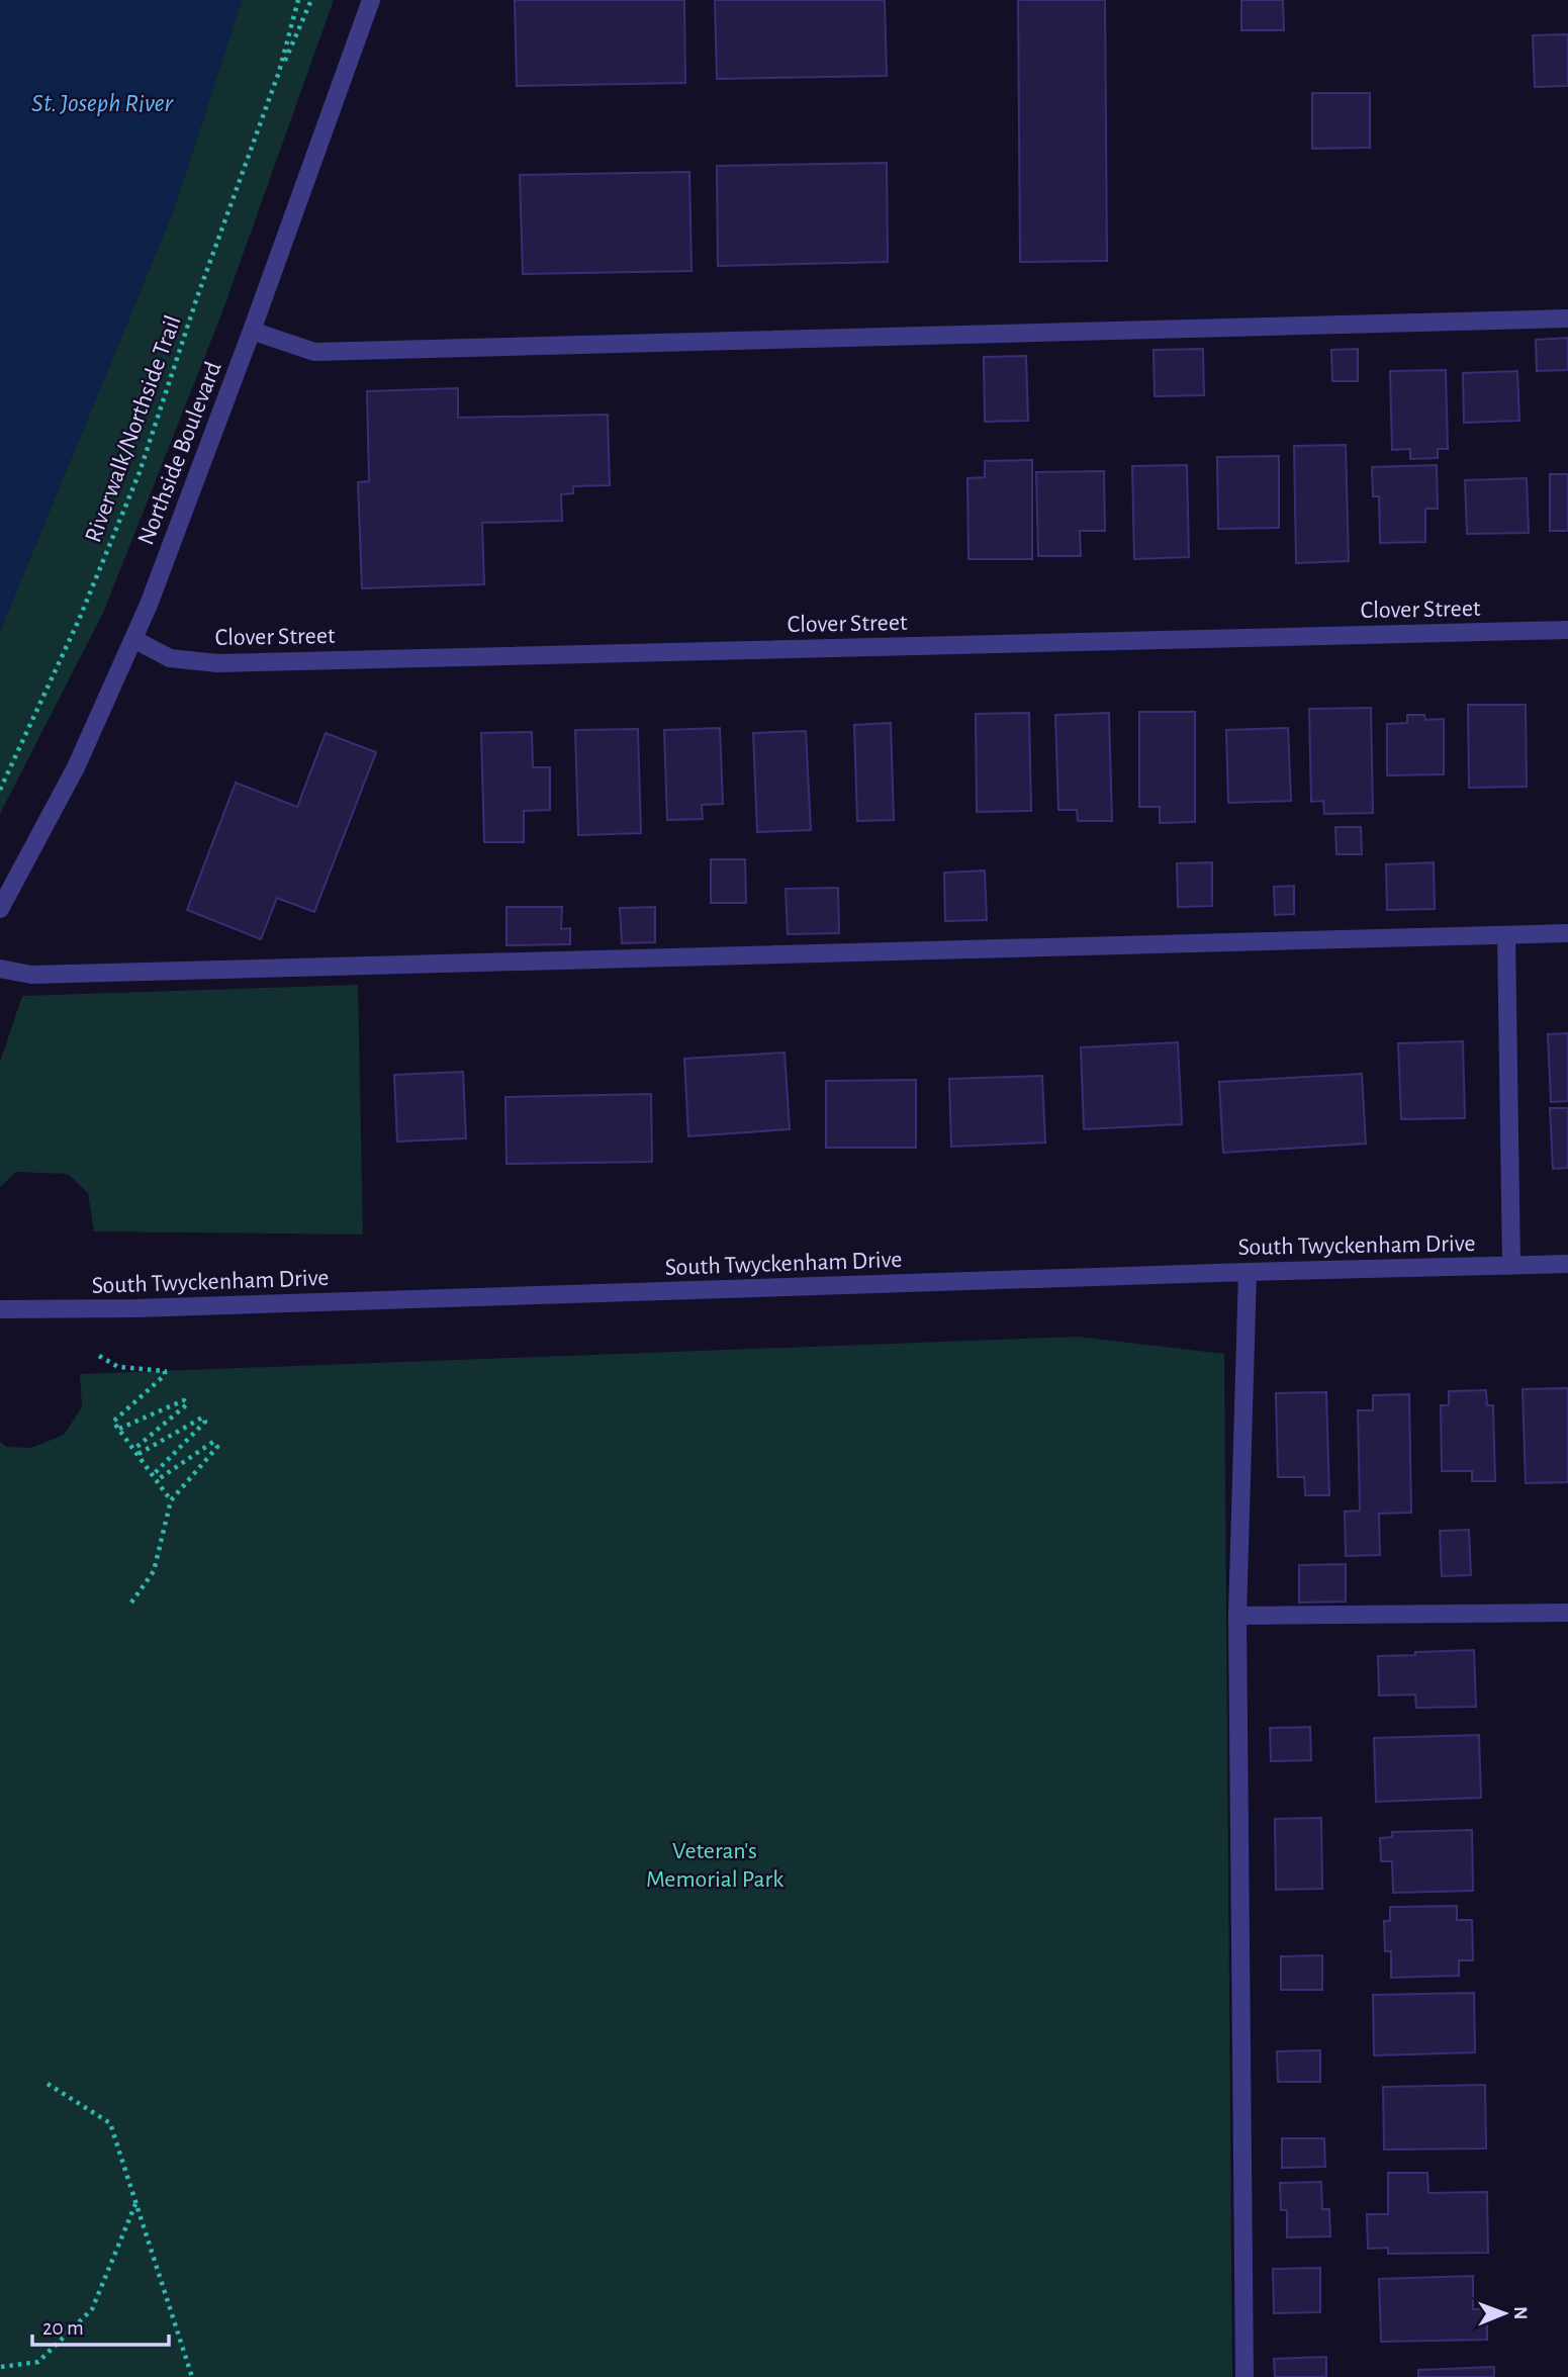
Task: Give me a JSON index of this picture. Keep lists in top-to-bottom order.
{
  "streets": {
    "street": ["Northside Boulevard", "Clover Street", "South Twyckenham Drive"],
    "path": ["Riverwalk/Northside Trail"]
  },
  "crossings": [
    ["Northside Boulevard", "Clover Street"]
  ],
  "water": ["St. Joseph River"],
  "parks": ["Veteran's Memorial Park"],
  "scale_bar": "20 m",
  "north": "right"
}
